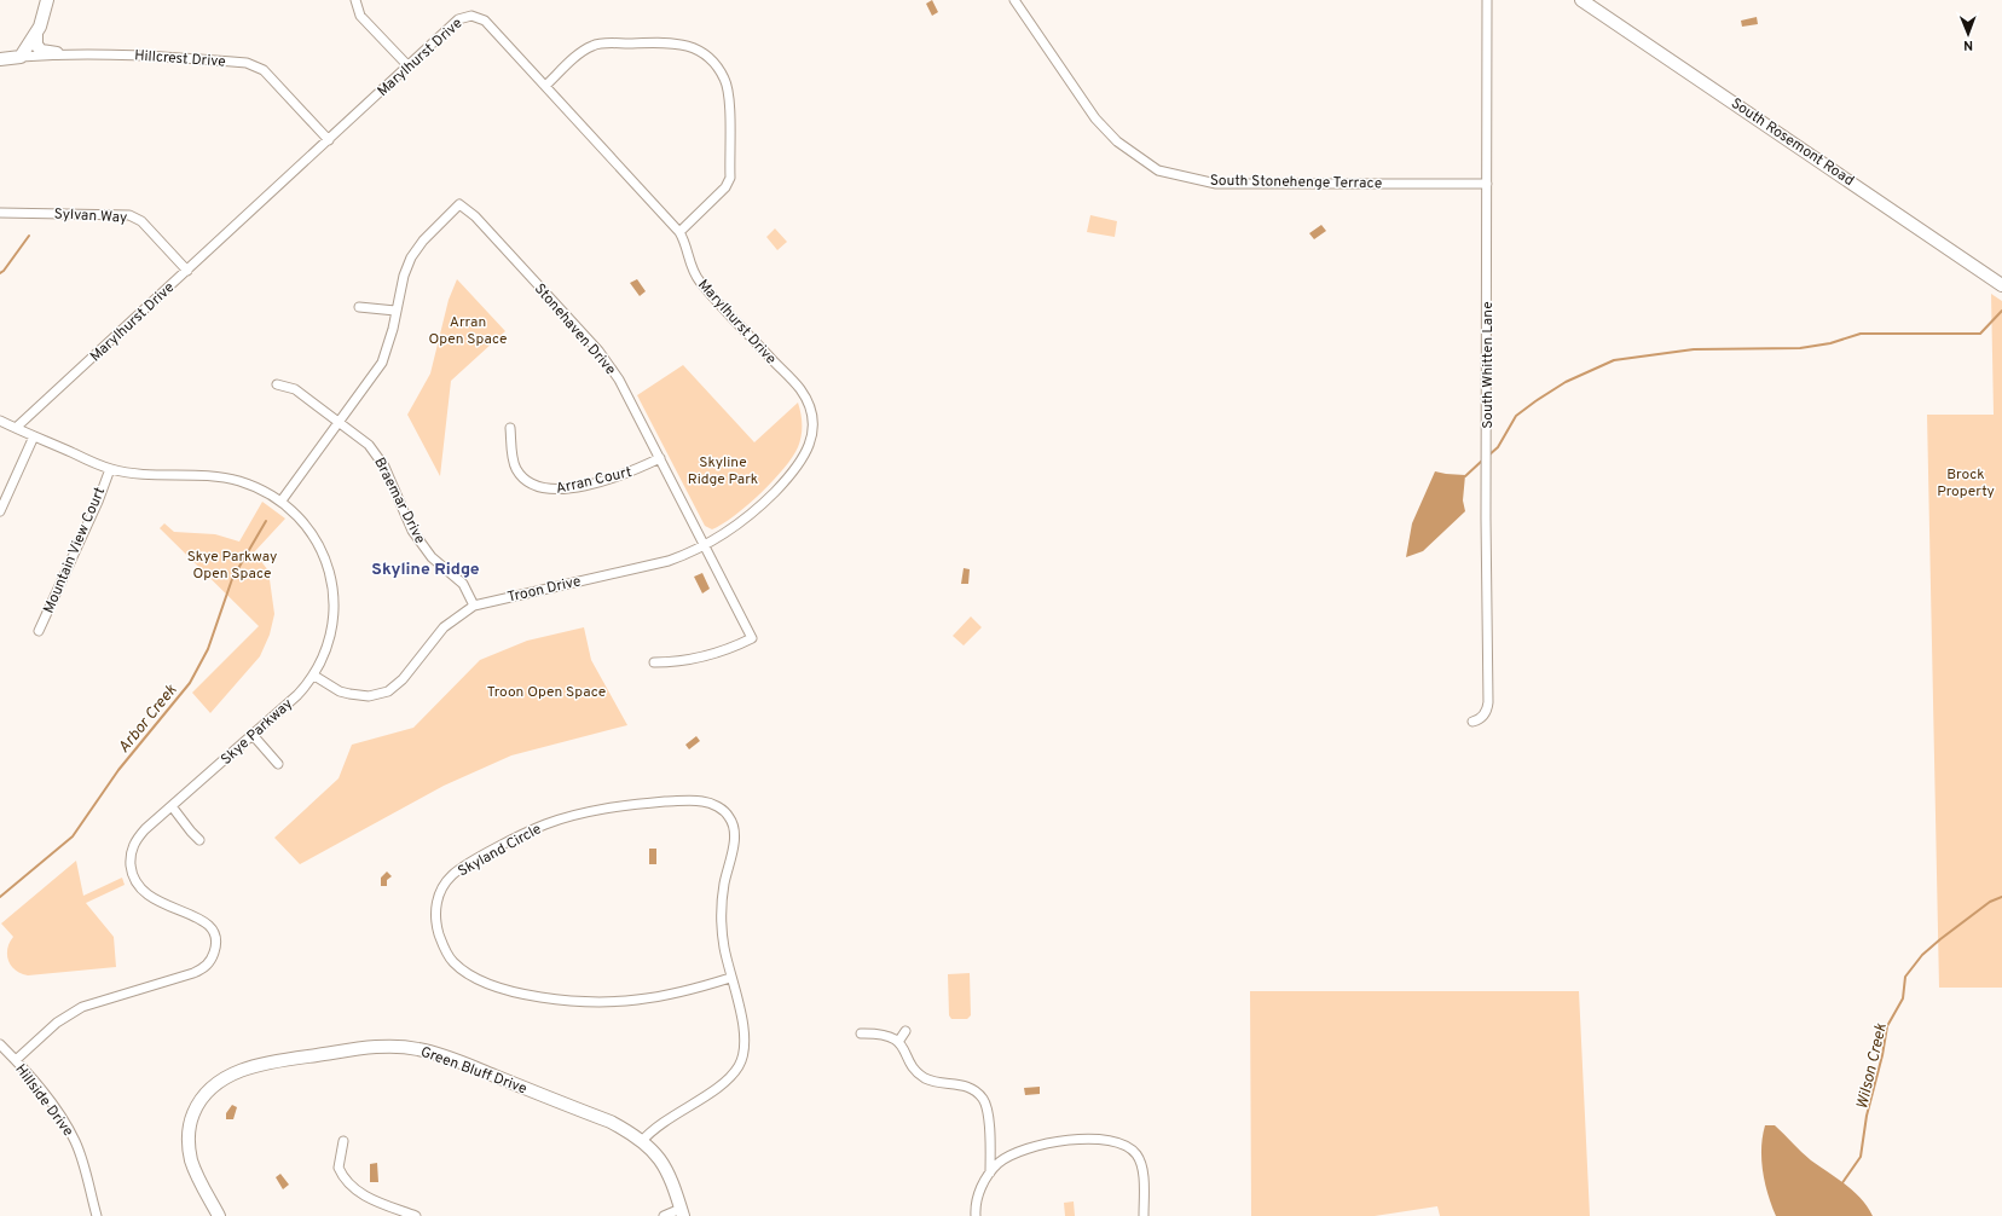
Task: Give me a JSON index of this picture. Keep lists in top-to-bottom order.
{
  "streets": {
    "street": [
      "Marylhurst Drive",
      "Hillcrest Drive",
      "South Rosemont Road",
      "South Stonehenge Terrace",
      "Sylvan Way",
      "Stonehaven Drive",
      "South Whitten Lane",
      "Arran Court",
      "Braemar Drive",
      "Mountain View Court",
      "Troon Drive",
      "Skye Parkway",
      "Skyland Circle",
      "Green Bluff Drive",
      "Hillside Drive"
    ]
  },
  "crossings": [
    ["Marylhurst Drive", "Hillcrest Drive"],
    ["Marylhurst Drive", "Sylvan Way"],
    ["Marylhurst Drive", "Troon Drive"],
    ["Marylhurst Drive", "Skye Parkway"],
    ["South Stonehenge Terrace", "South Whitten Lane"],
    ["Stonehaven Drive", "Arran Court"],
    ["Stonehaven Drive", "Braemar Drive"],
    ["Stonehaven Drive", "Troon Drive"],
    ["Stonehaven Drive", "Skye Parkway"],
    ["Braemar Drive", "Troon Drive"],
    ["Mountain View Court", "Skye Parkway"],
    ["Troon Drive", "Skye Parkway"],
    ["Skye Parkway", "Hillside Drive"],
    ["Skyland Circle", "Green Bluff Drive"]
  ],
  "districts": ["Skyline Ridge"],
  "water": ["Arbor Creek", "Wilson Creek"],
  "parks": [
    "Arran Open Space",
    "Skyline Ridge Park",
    "Brock Property",
    "Skye Parkway Open Space",
    "Troon Open Space"
  ],
  "north": "bottom"
}
